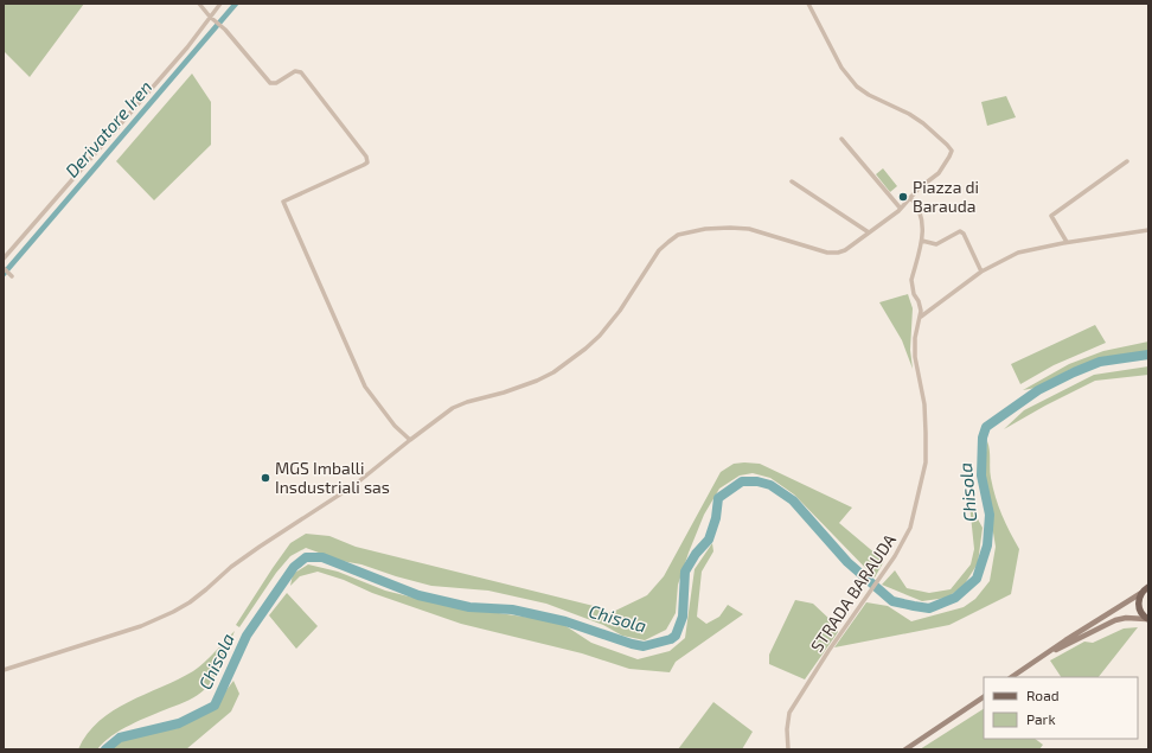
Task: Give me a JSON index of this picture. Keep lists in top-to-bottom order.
{
  "streets": {
    "street": ["STRADA BARAUDA"]
  },
  "water": ["Derivatore Iren", "Chisola"],
  "places": ["Piazza di Barauda", "MGS Imballi Insdustriali sas"],
  "legend": ["Road", "Park"]
}
